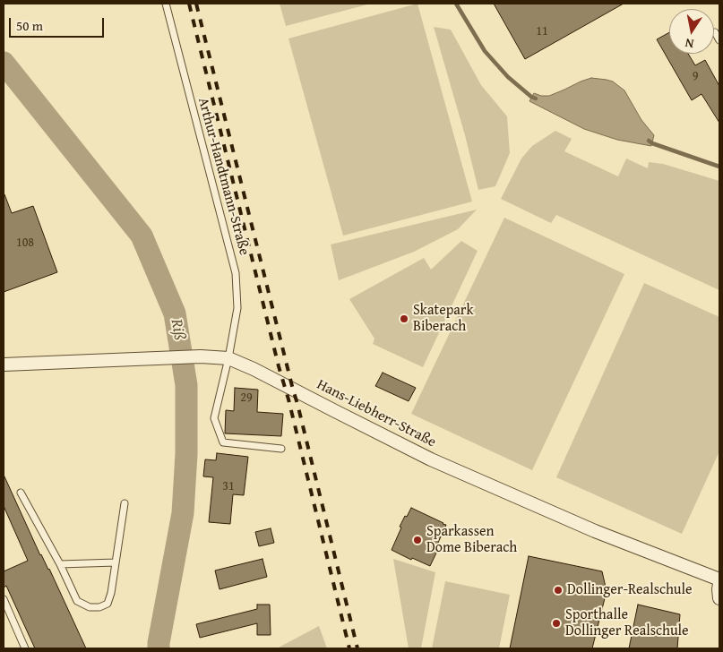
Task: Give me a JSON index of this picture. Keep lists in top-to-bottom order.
{
  "streets": {
    "street": ["Hans-Liebherr-Straße"],
    "lane": ["Arthur-Handtmann-Straße"]
  },
  "crossings": [
    ["Arthur-Handtmann-Straße", "Hans-Liebherr-Straße"]
  ],
  "water": ["Riß"],
  "places": [
    "Skatepark Biberach",
    "Sparkassen Dome Biberach",
    "Dollinger-Realschule",
    "Sporthalle Dollinger Realschule"
  ],
  "house_numbers": [
    "11",
    "9",
    "108",
    "29",
    "31"
  ],
  "scale_bar": "50 m",
  "north": "bottom"
}
